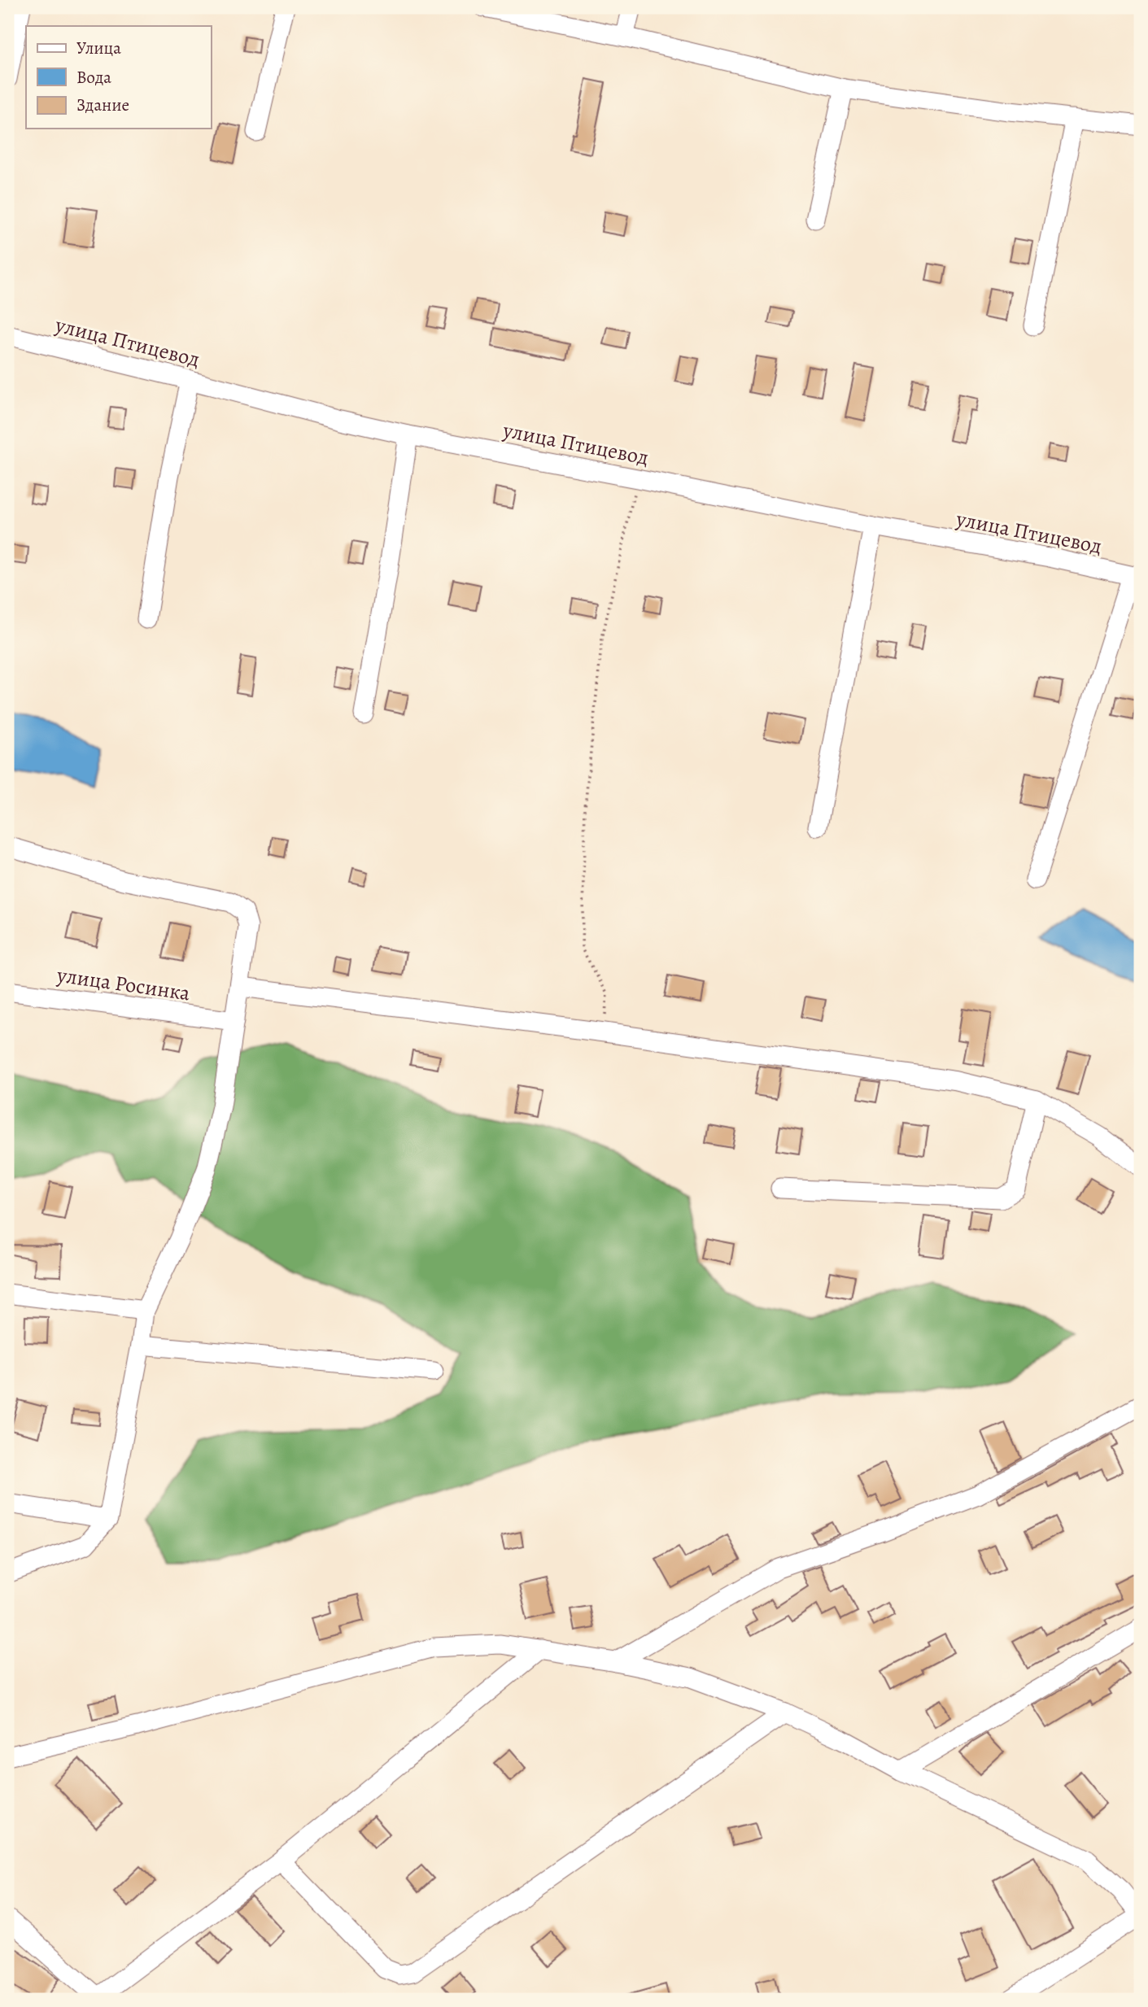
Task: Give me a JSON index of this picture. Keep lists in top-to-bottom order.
{
  "streets": {
    "street": ["улица Птицевод", "улица Росинка"]
  },
  "legend": ["Улица", "Вода", "Здание"]
}
